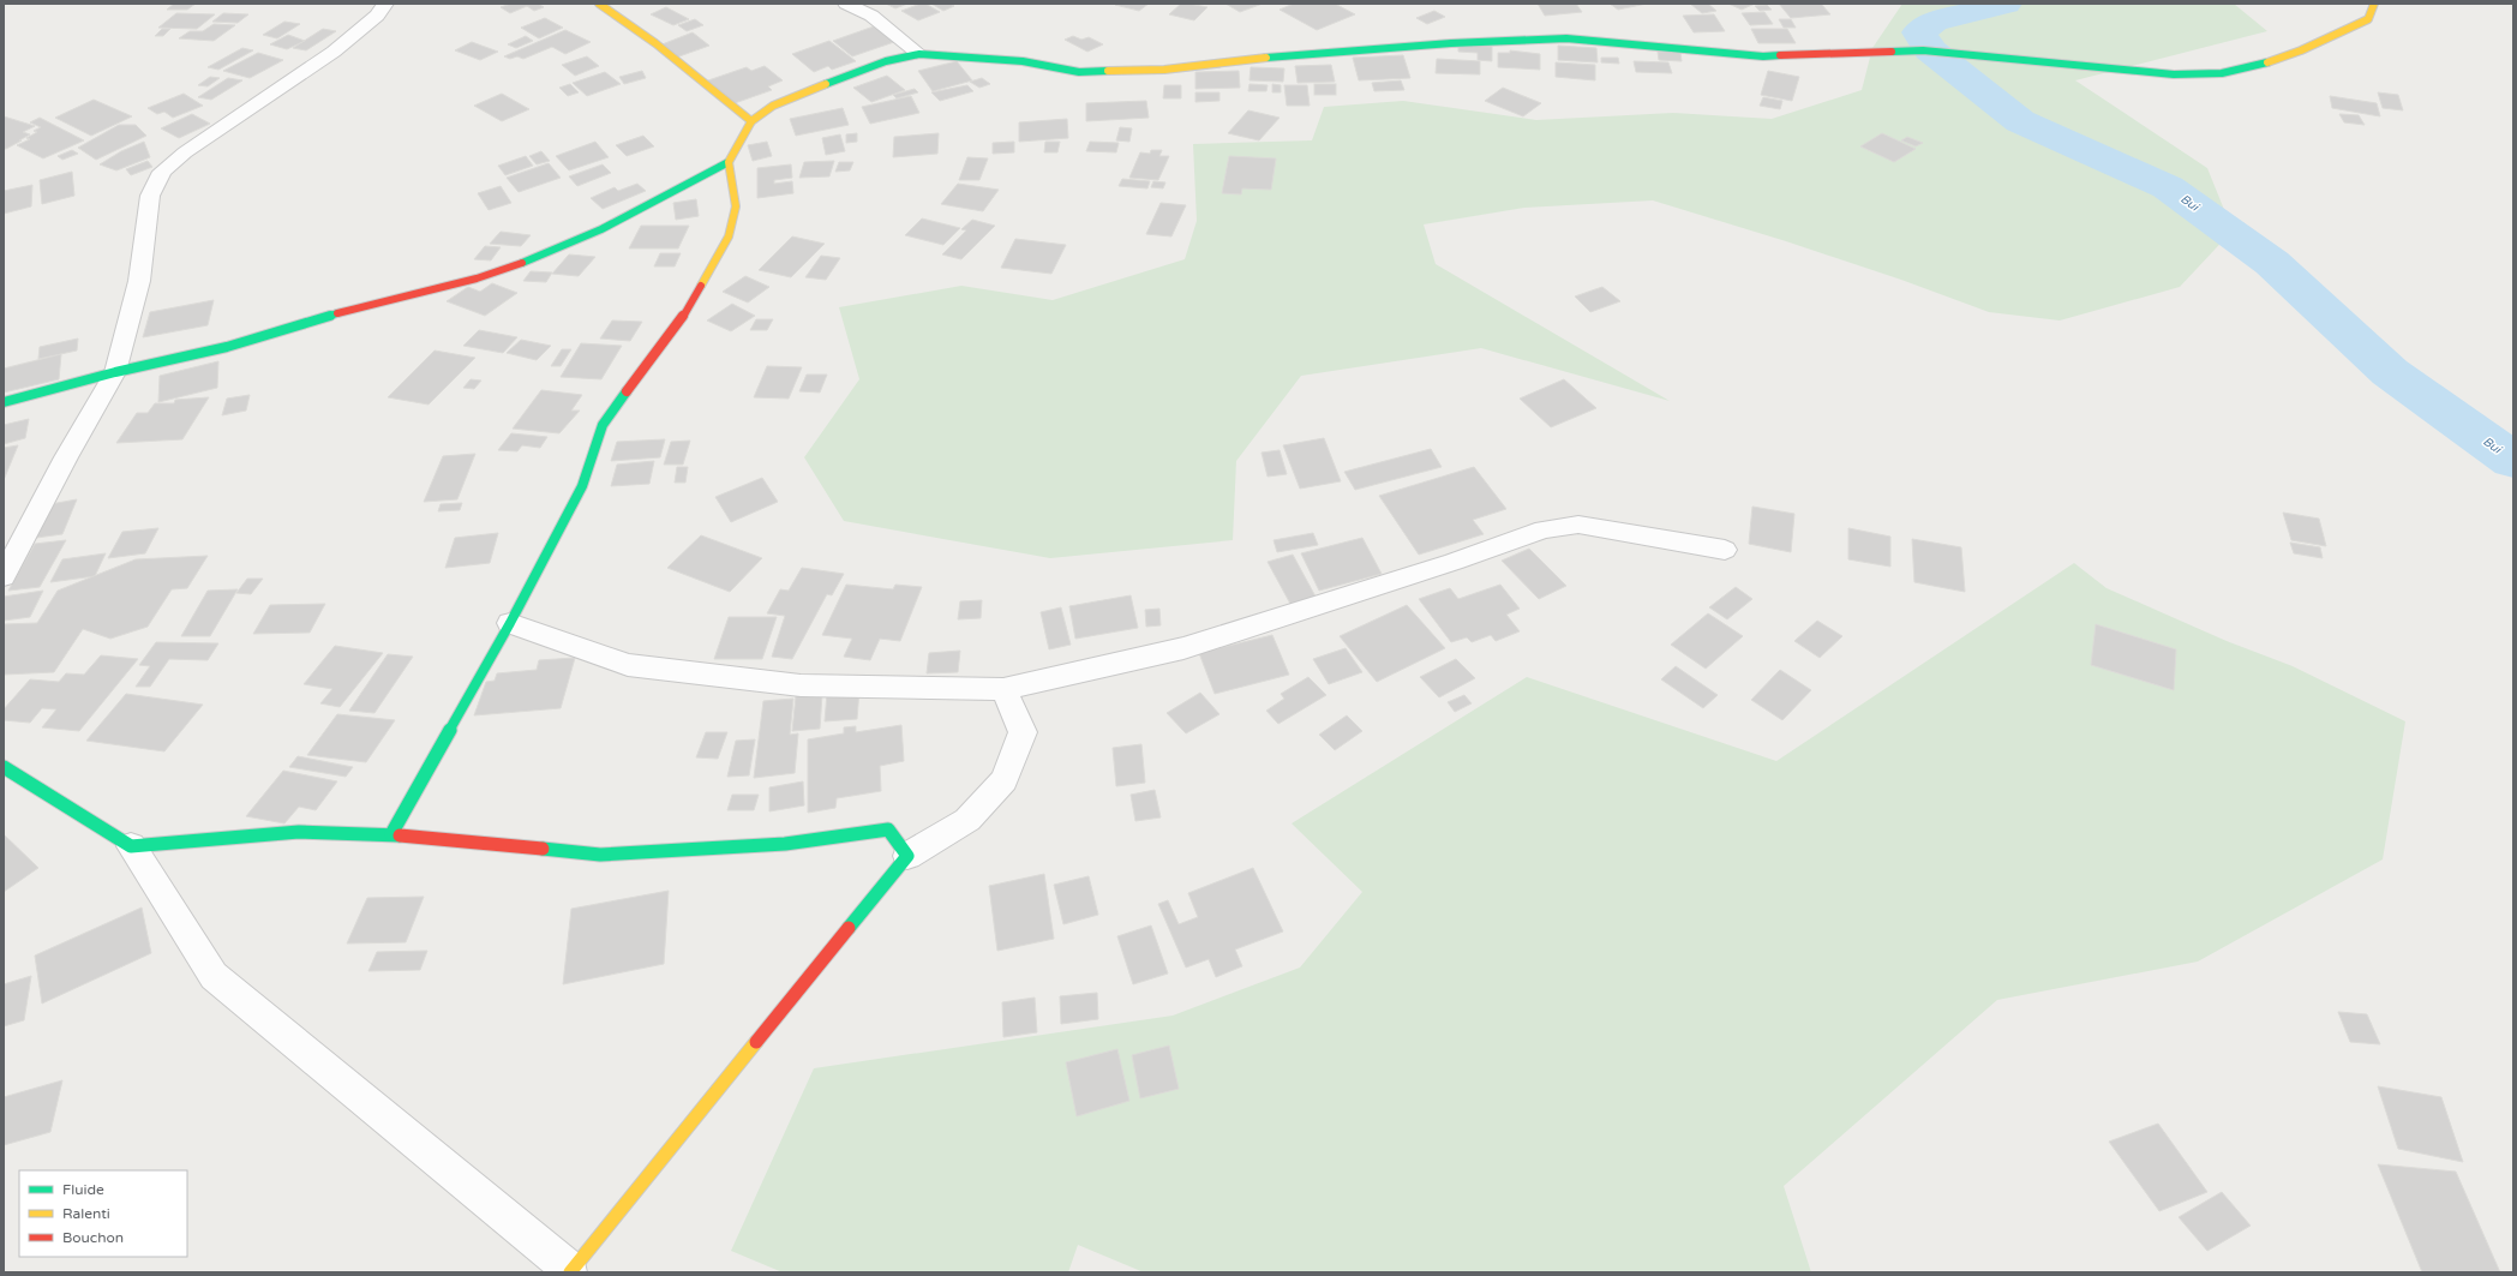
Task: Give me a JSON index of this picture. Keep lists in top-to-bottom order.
{
  "water": ["Bui"],
  "legend": ["Fluide", "Ralenti", "Bouchon"]
}
